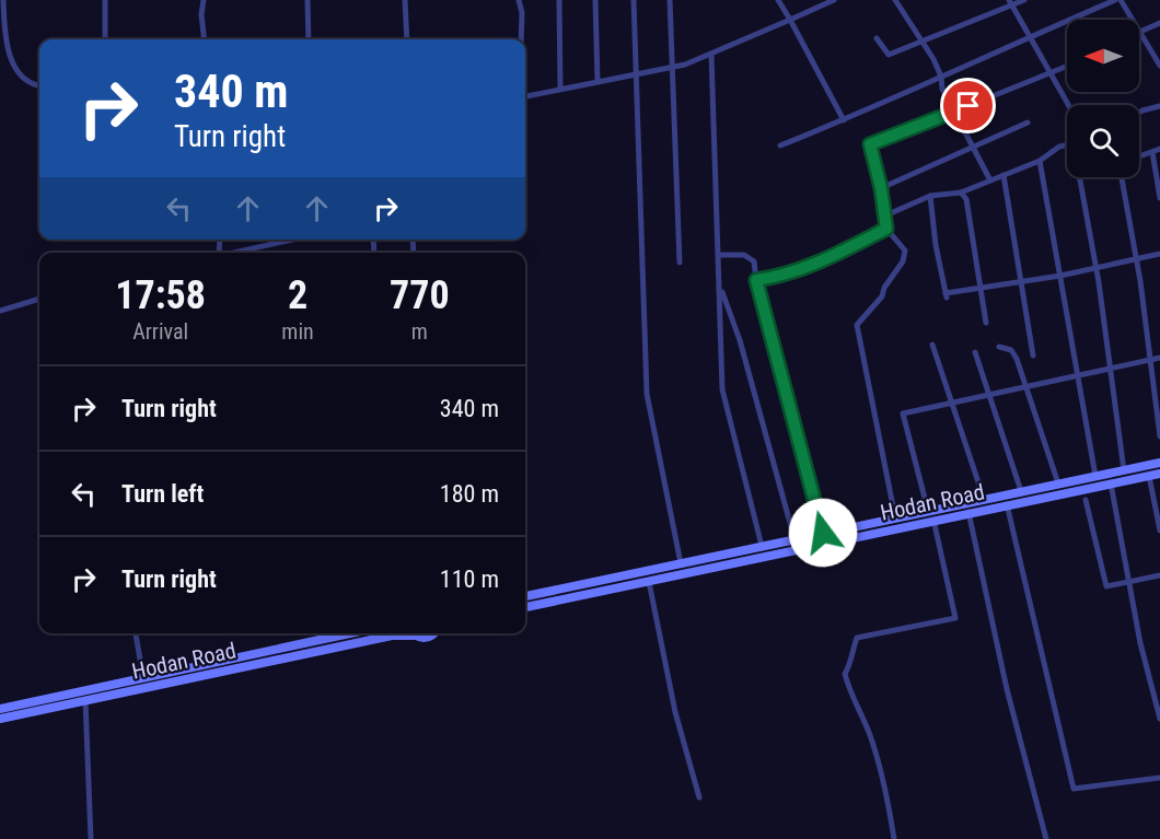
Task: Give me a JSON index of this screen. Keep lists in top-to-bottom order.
{
  "streets": {
    "main road": ["Hodan Road"]
  },
  "north": "left",
  "page": {
    "turn": ["340 m", "Turn right"],
    "eta": [
      "17:58",
      "Arrival",
      "2",
      "min",
      "770",
      "m"
    ],
    "list": [
      {
        "name": "Turn right",
        "value": "340 m"
      },
      {
        "name": "Turn left",
        "value": "180 m"
      },
      {
        "name": "Turn right",
        "value": "110 m"
      }
    ]
  }
}
